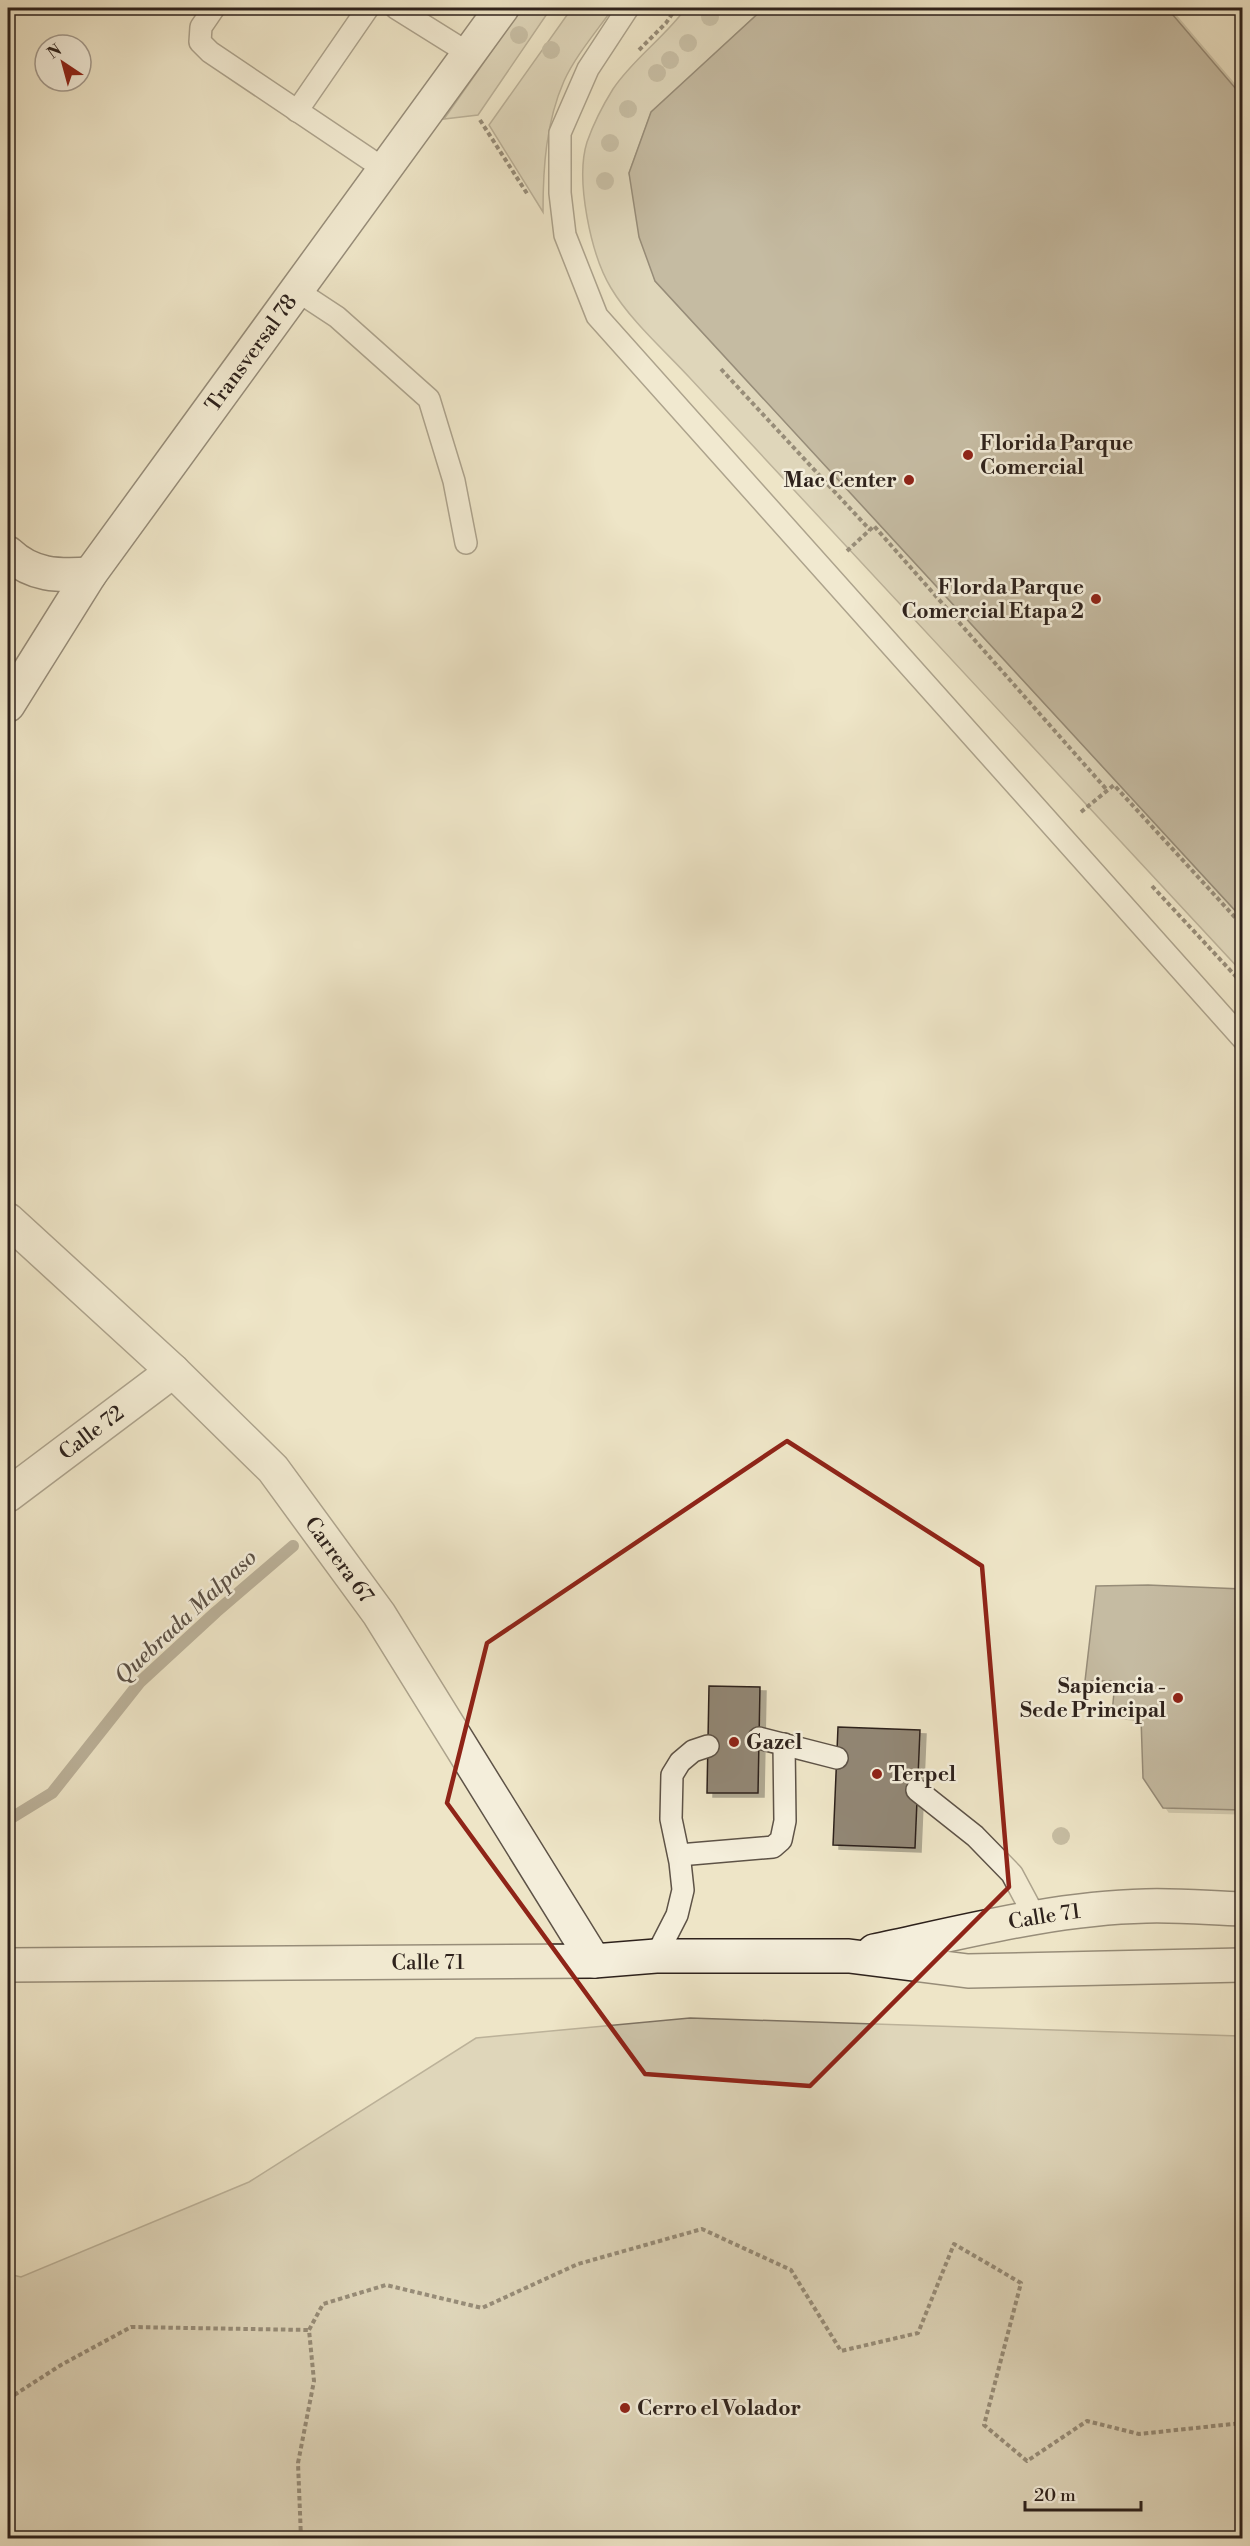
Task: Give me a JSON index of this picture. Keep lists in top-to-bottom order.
{
  "streets": {
    "main road": [
      "Transversal 78",
      "Calle 72",
      "Carrera 67",
      "Calle 71"
    ]
  },
  "crossings": [
    ["Calle 72", "Carrera 67"],
    ["Carrera 67", "Calle 71"]
  ],
  "water": ["Quebrada Malpaso"],
  "places": [
    "Florida Parque Comercial",
    "Mac Center",
    "Florda Parque Comercial Etapa 2",
    "Sapiencia - Sede Principal",
    "Gazel",
    "Terpel",
    "Cerro el Volador"
  ],
  "scale_bar": "20 m",
  "north": "top left"
}
